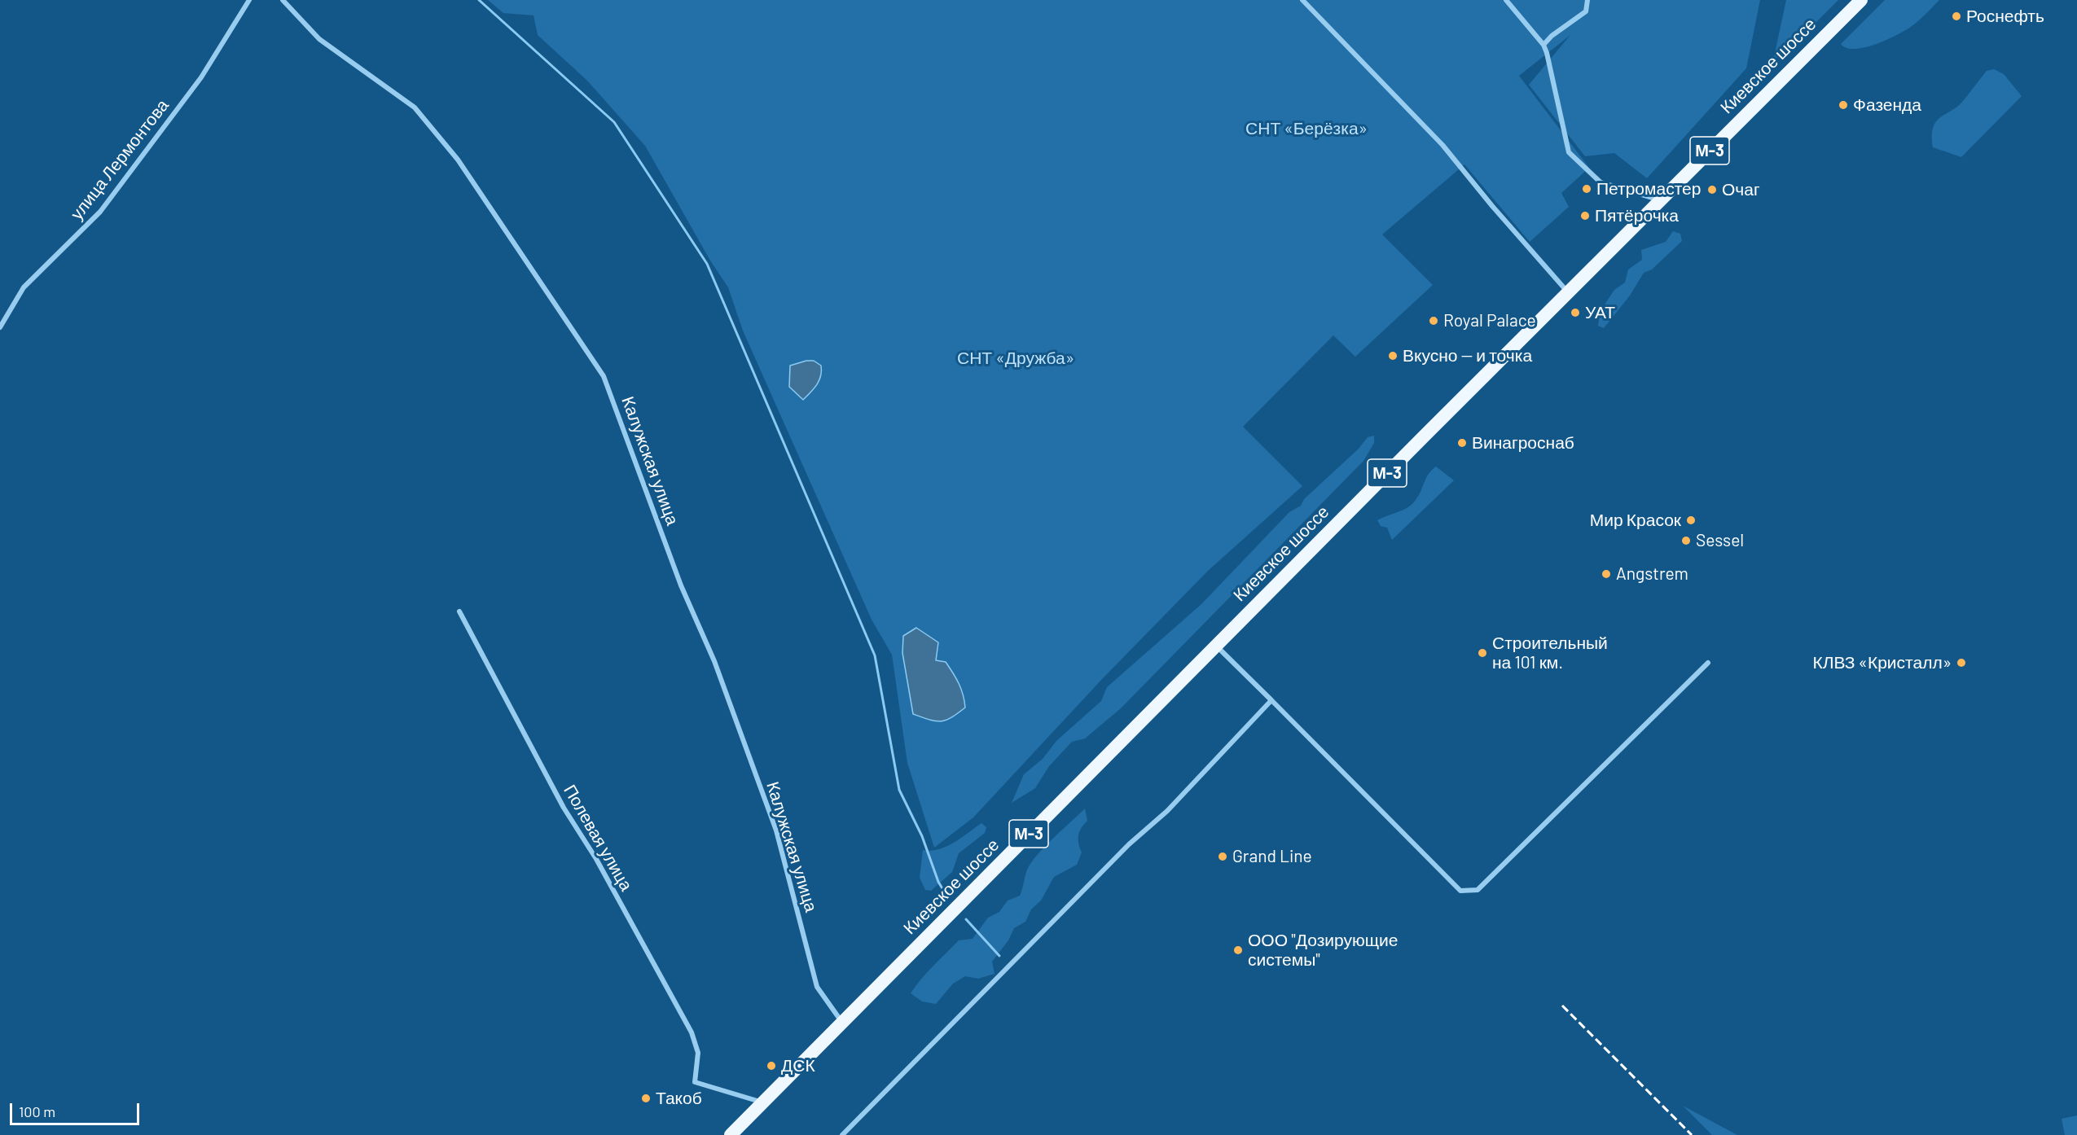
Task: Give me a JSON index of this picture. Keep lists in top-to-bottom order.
{
  "streets": {
    "highway": ["Киевское шоссе", "М-3"],
    "street": ["улица Лермонтова", "Калужская улица", "Полевая улица"]
  },
  "crossings": [
    ["Киевское шоссе", "Калужская улица"],
    ["Киевское шоссе", "Полевая улица"]
  ],
  "parks": ["СНТ «Берёзка»", "СНТ «Дружба»"],
  "places": [
    "Роснефть",
    "Фазенда",
    "Петромастер",
    "Очаг",
    "Пятёрочка",
    "УАТ",
    "Royal Palace",
    "Вкусно — и точка",
    "Винагроснаб",
    "Мир Красок",
    "Sessel",
    "Angstrem",
    "Строительный на 101 км.",
    "КЛВЗ «Кристалл»",
    "Grand Line",
    "ООО \"Дозирующие системы\"",
    "ДСК",
    "Такоб"
  ],
  "scale_bar": "100 m"
}
